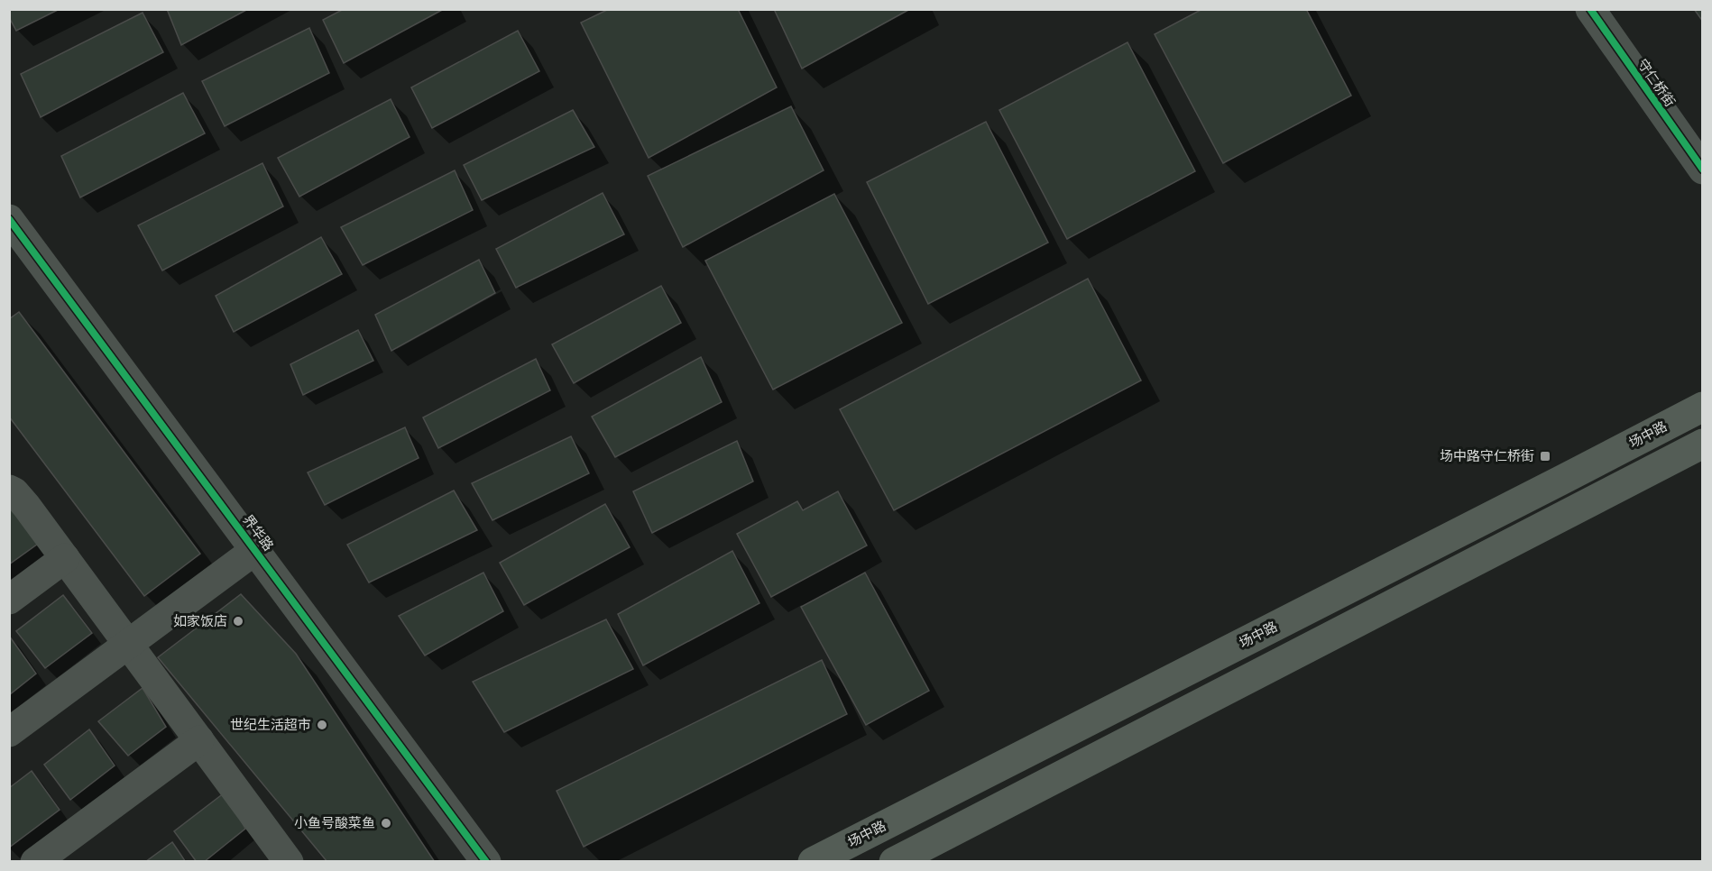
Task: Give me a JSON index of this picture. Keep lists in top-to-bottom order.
{
  "streets": {
    "main road": ["场中路"],
    "street": ["守仁桥街", "界华路"]
  },
  "places": {
    "transit": ["场中路守仁桥街"],
    "other": ["如家饭店", "世纪生活超市", "小鱼号酸菜鱼"]
  }
}
